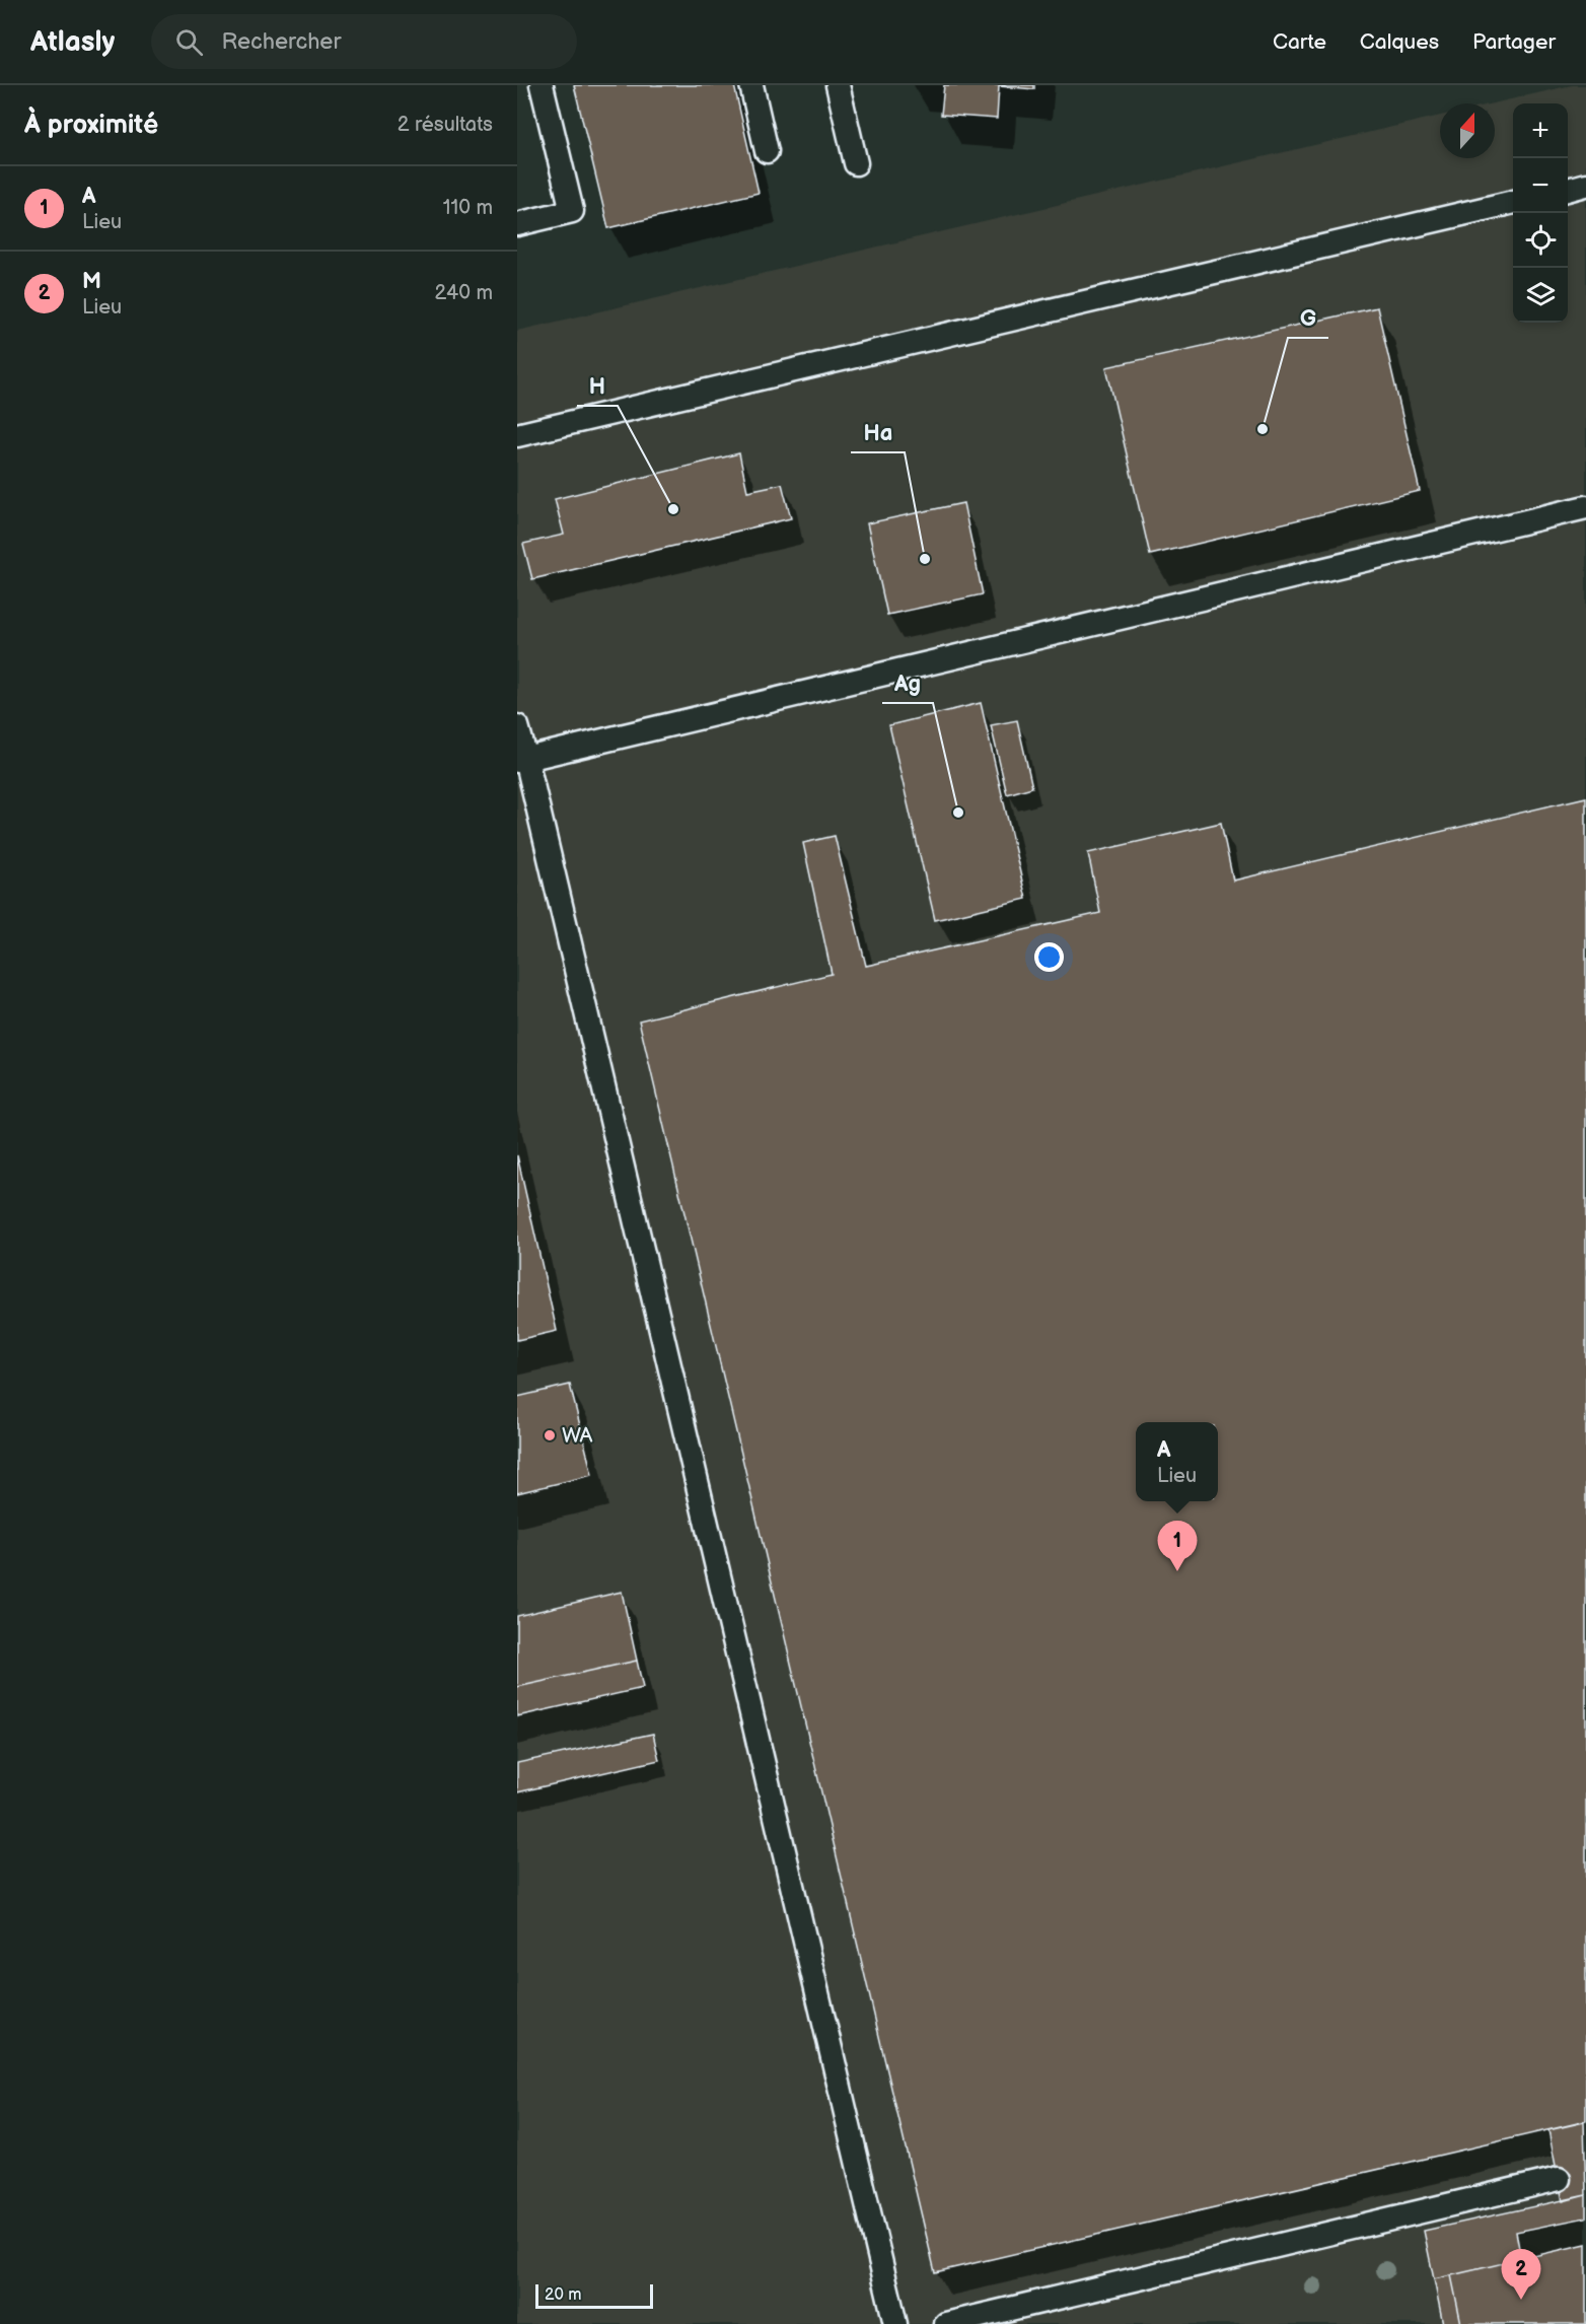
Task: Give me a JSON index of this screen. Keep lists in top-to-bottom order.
{
  "places": [
    "G",
    "H",
    "Ha",
    "Ag",
    "WA"
  ],
  "scale_bar": "20 m",
  "north": "top",
  "page": {
    "header": "Atlasly",
    "search": "Rechercher",
    "nav": ["Carte", "Calques", "Partager"],
    "heading": ["À proximité", "2 résultats"],
    "map_buttons": ["+", "−"],
    "list": [
      {
        "mark": "1",
        "name": "A",
        "note": "Lieu",
        "value": "110 m"
      },
      {
        "mark": "2",
        "name": "M",
        "note": "Lieu",
        "value": "240 m"
      }
    ],
    "popup": ["A", "Lieu"],
    "pins": ["1", "2"],
    "scale": "20 m"
  }
}
